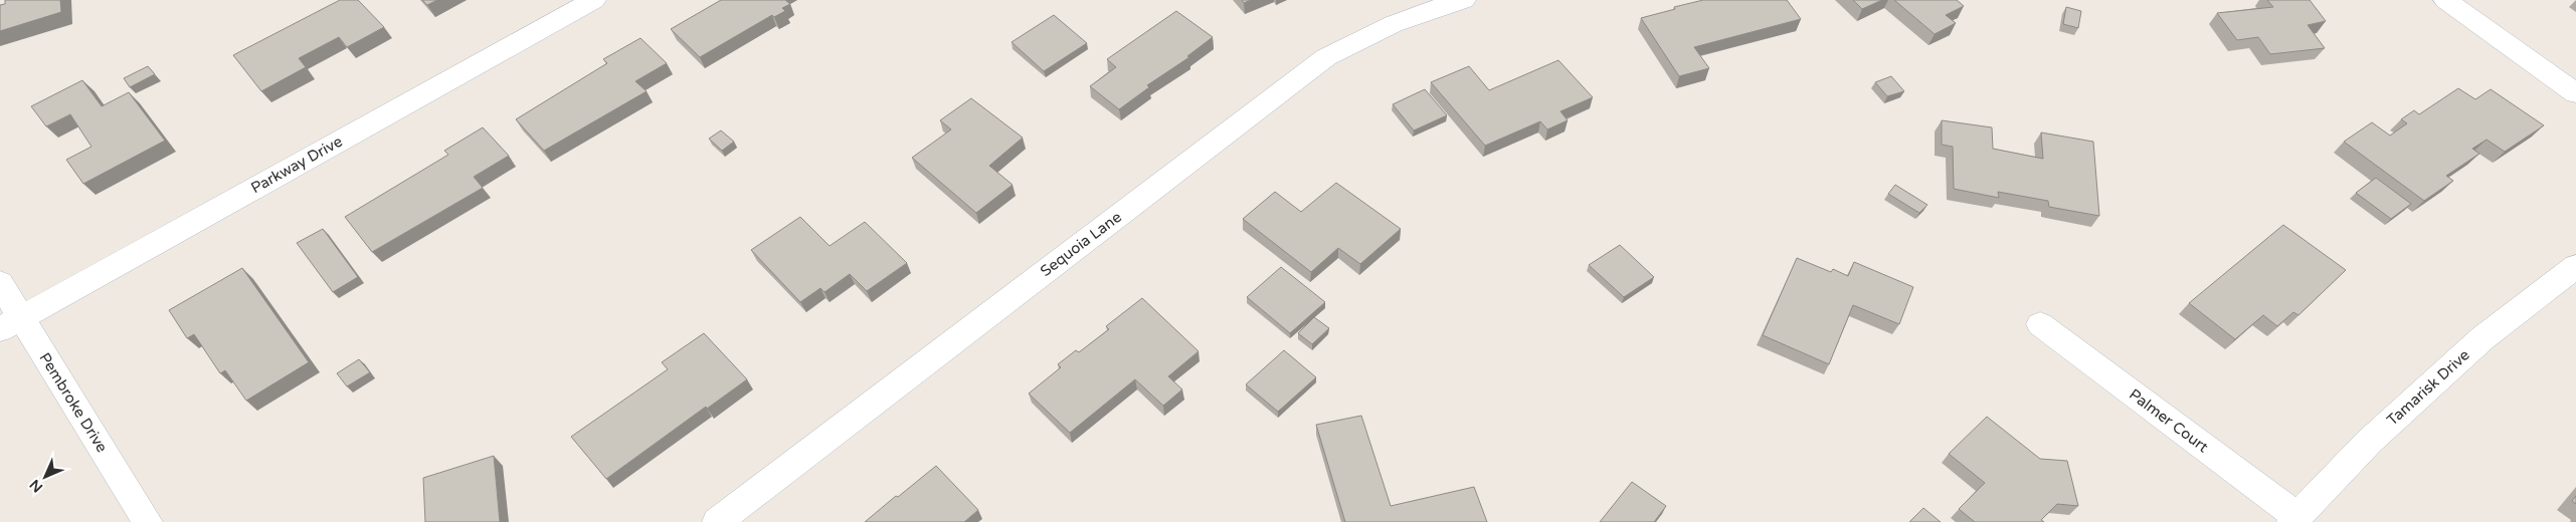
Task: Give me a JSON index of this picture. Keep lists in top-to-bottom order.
{
  "streets": {
    "street": [
      "Parkway Drive",
      "Sequoia Lane",
      "Tamarisk Drive",
      "Pembroke Drive",
      "Palmer Court"
    ]
  },
  "crossings": [
    ["Parkway Drive", "Pembroke Drive"],
    ["Tamarisk Drive", "Palmer Court"]
  ],
  "north": "bottom left"
}
